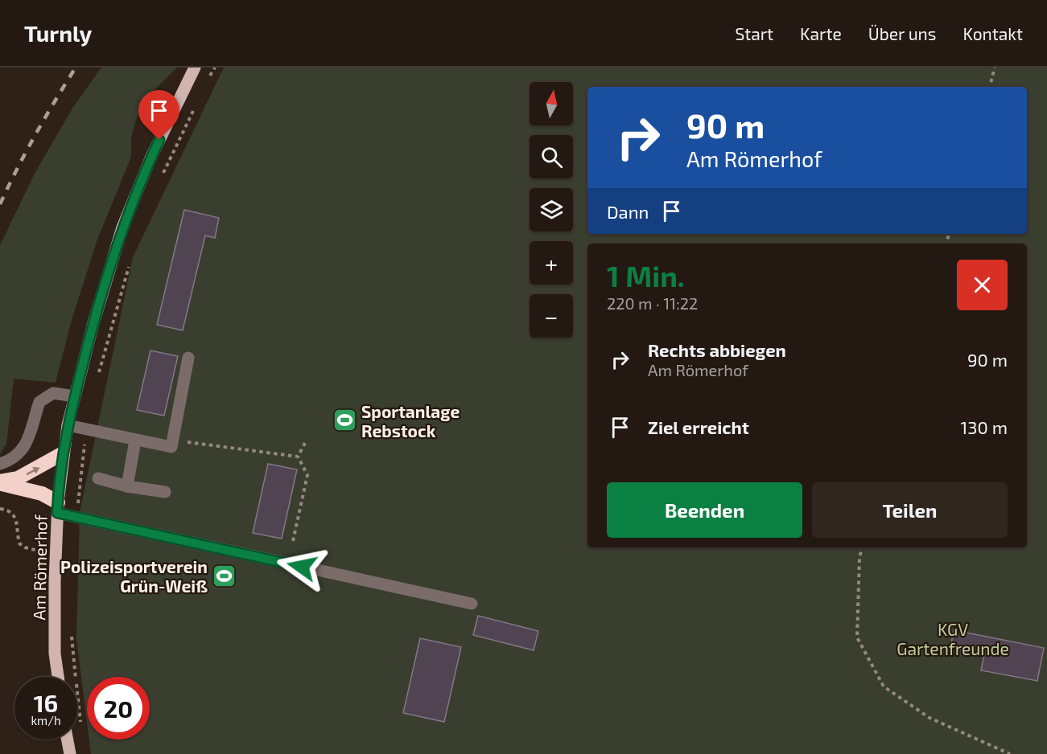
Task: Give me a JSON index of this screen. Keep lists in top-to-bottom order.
{
  "streets": {
    "main road": ["Am Römerhof"]
  },
  "parks": ["KGV Gartenfreunde"],
  "places": {
    "sports": ["Sportanlage Rebstock", "Polizeisportverein Grün-Weiß"]
  },
  "north": "top",
  "page": {
    "header": "Turnly",
    "nav": [
      "Start",
      "Karte",
      "Über uns",
      "Kontakt"
    ],
    "map_buttons": ["+", "−"],
    "turn": ["90 m", "Am Römerhof"],
    "then": "Dann",
    "heading": ["1 Min.", "220 m · 11:22"],
    "list": [
      {
        "name": "Rechts abbiegen",
        "note": "Am Römerhof",
        "value": "90 m"
      },
      {
        "name": "Ziel erreicht",
        "value": "130 m"
      }
    ],
    "buttons": ["Beenden", "Teilen"],
    "speed": "16 km/h",
    "limit": "20"
  }
}
